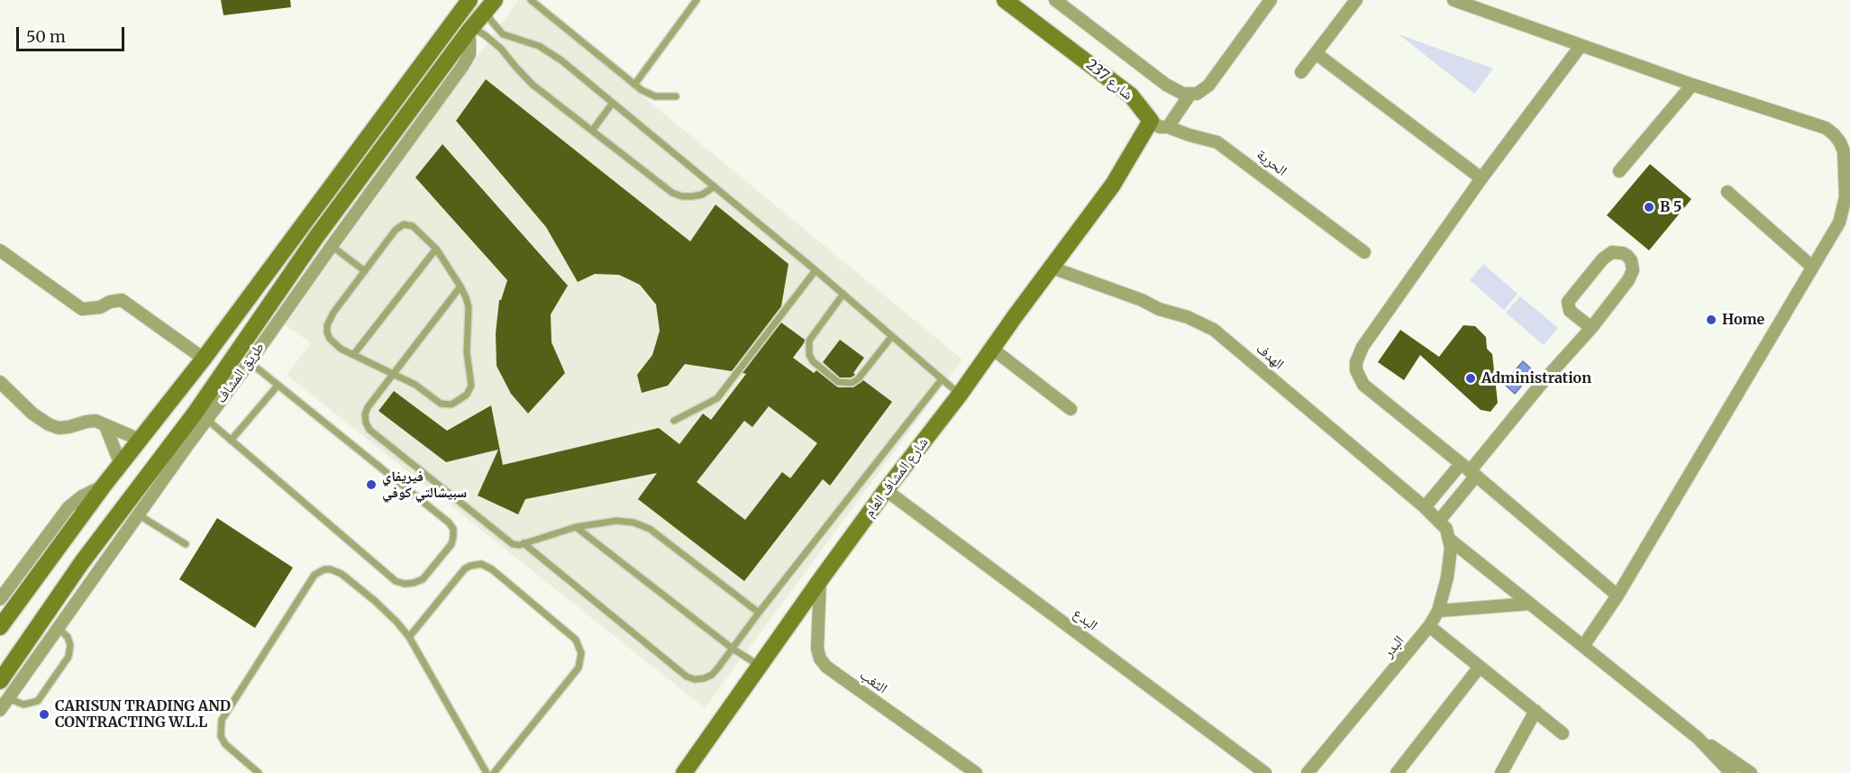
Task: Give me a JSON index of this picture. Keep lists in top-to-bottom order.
{
  "streets": {
    "street": [
      "شارع 237",
      "الحرية",
      "الهدف",
      "طريق المشاف",
      "شارع المشاف العام",
      "البدع",
      "البدر",
      "الثغب"
    ]
  },
  "crossings": [
    ["شارع 237", "الحرية"],
    ["شارع 237", "شارع المشاف العام"],
    ["الحرية", "شارع المشاف العام"],
    ["الهدف", "شارع المشاف العام"],
    ["شارع المشاف العام", "البدع"],
    ["شارع المشاف العام", "الثغب"]
  ],
  "places": [
    "B 5",
    "Home",
    "Administration",
    "فيريفاي سبيشالتي كوفي",
    "CARISUN TRADING AND CONTRACTING W.L.L"
  ],
  "scale_bar": "50 m"
}
